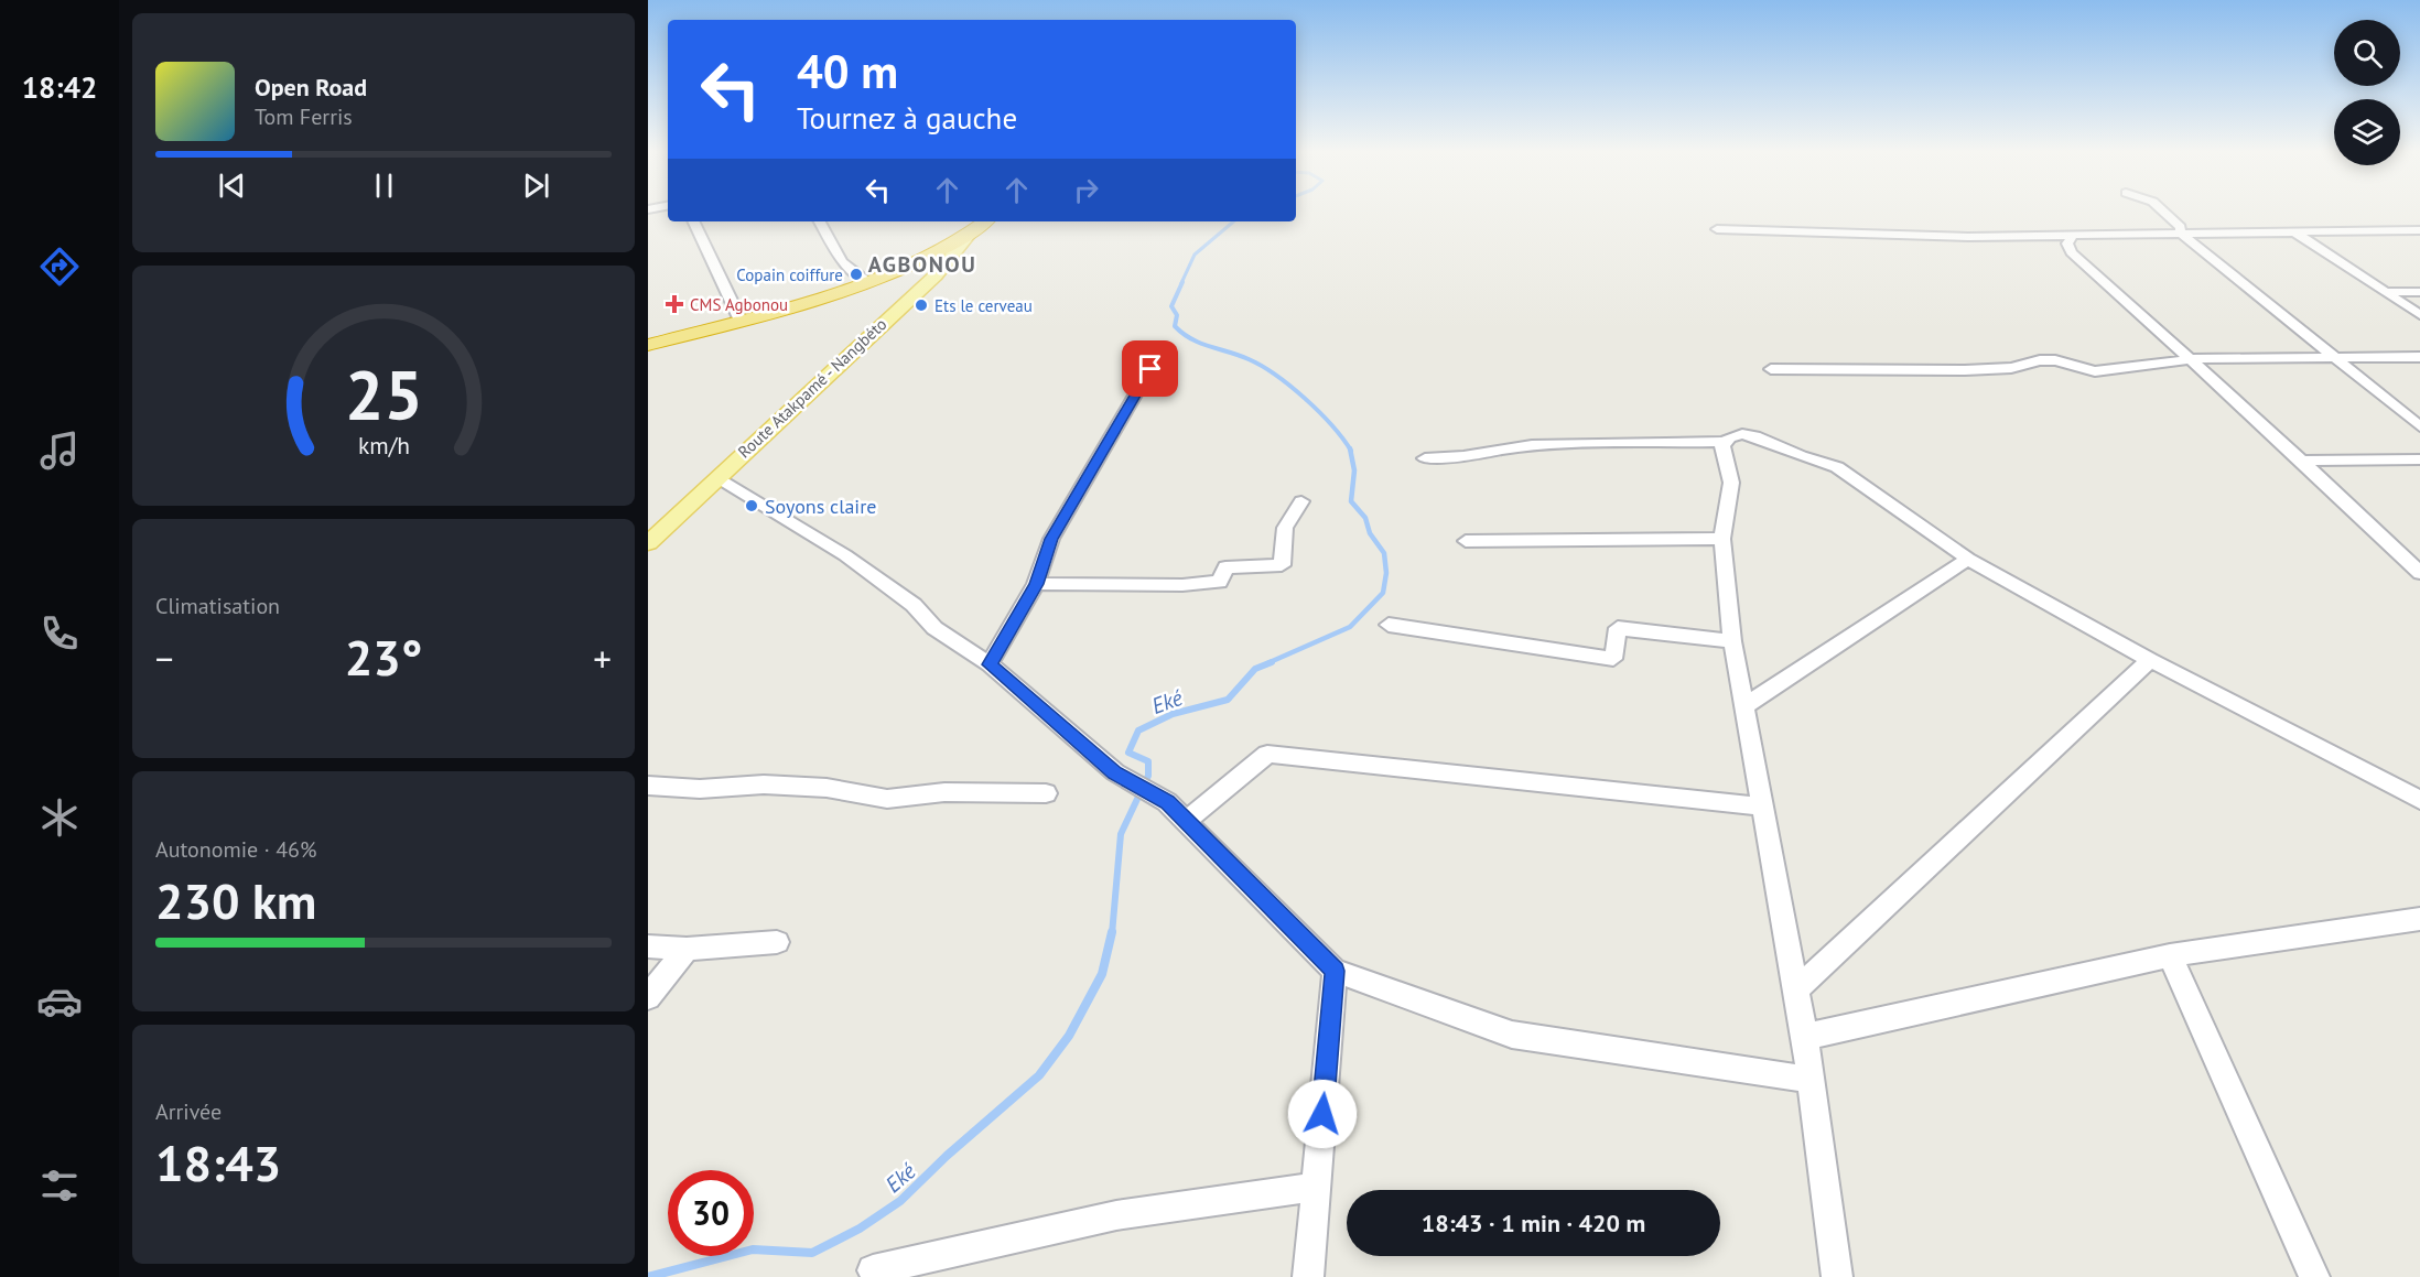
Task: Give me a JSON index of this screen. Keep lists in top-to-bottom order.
{
  "streets": {
    "main road": ["Route Atakpamé - Nangbéto"]
  },
  "districts": ["AGBONOU"],
  "water": ["Eké"],
  "places": {
    "other": ["Copain coiffure", "Ets le cerveau", "Soyons claire"],
    "health": ["CMS Agbonou"]
  },
  "page": {
    "tabs": "18:42",
    "turn": ["40 m", "Tournez à gauche"],
    "song": ["Open Road", "Tom Ferris"],
    "tile": [
      "Climatisation",
      ["Autonomie · 46%", "230 km"],
      ["Arrivée", "18:43"]
    ],
    "heat": ["−", "23°", "+"],
    "limit": "30",
    "trip": "18:43 · 1 min · 420 m",
    "gauge": ["25", "km/h"]
  }
}
